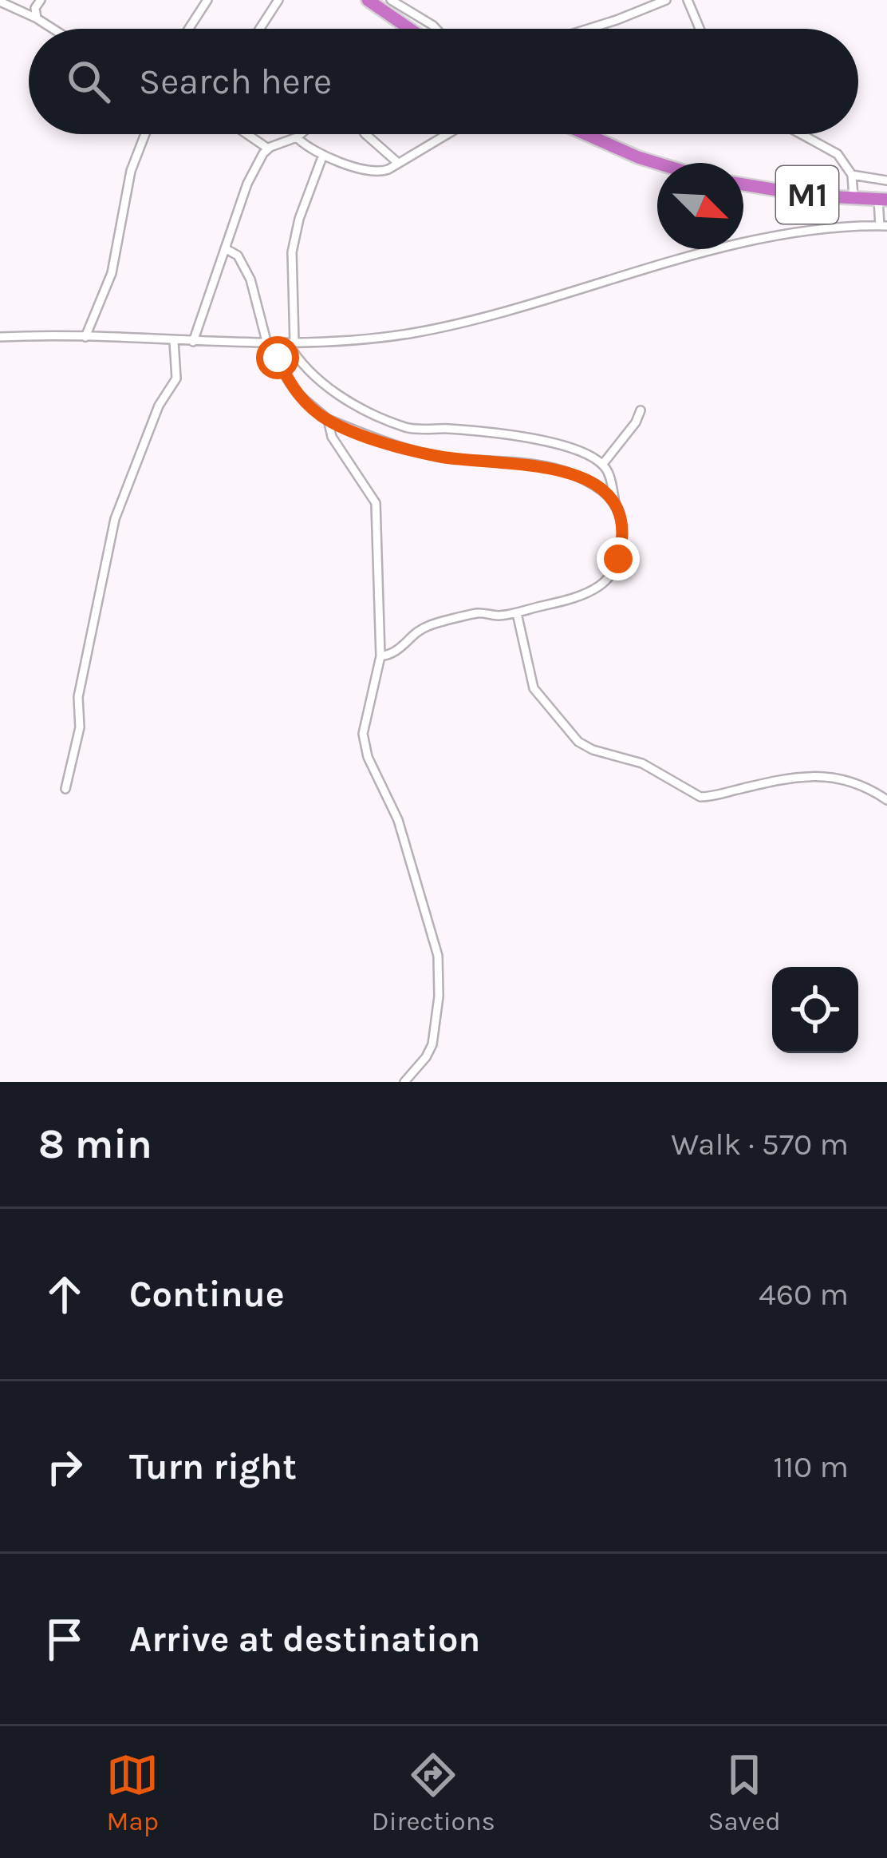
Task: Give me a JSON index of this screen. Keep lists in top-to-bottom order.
{
  "streets": {
    "highway": ["M1"]
  },
  "north": "bottom right",
  "page": {
    "search": "Search here",
    "heading": ["8 min", "Walk · 570 m"],
    "list": [
      ["Continue", "460 m"],
      ["Turn right", "110 m"],
      "Arrive at destination"
    ],
    "nav": ["Map", "Directions", "Saved"]
  }
}
